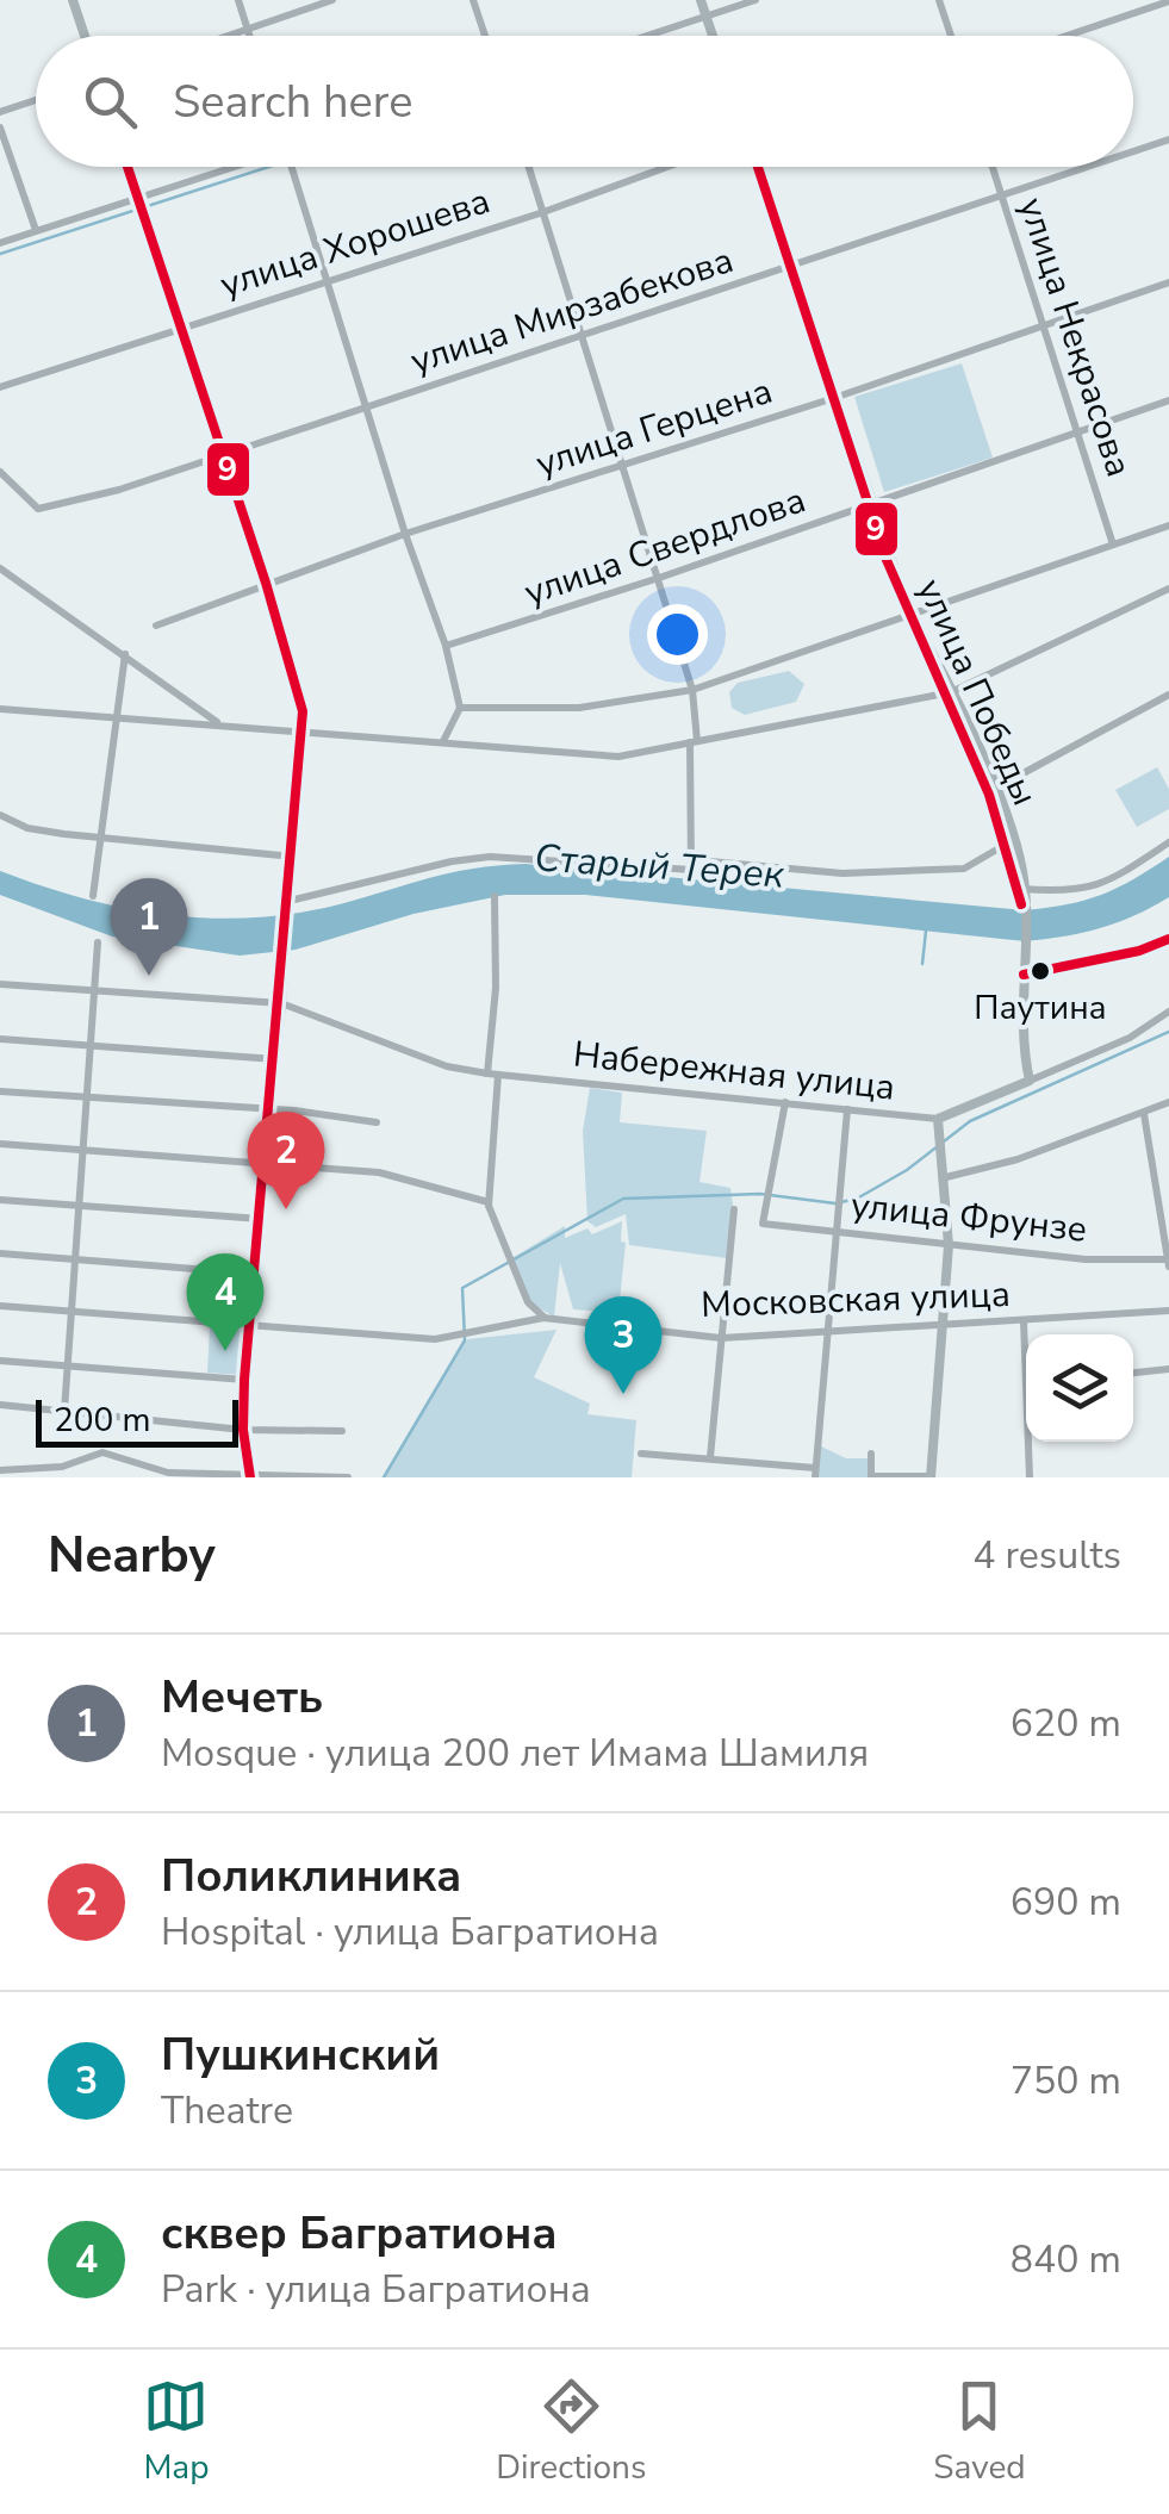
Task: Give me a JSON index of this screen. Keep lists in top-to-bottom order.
{
  "streets": {
    "main road": ["улица Победы", "Набережная улица"],
    "street": [
      "улица Хорошева",
      "улица Мирзабекова",
      "улица Некрасова",
      "улица Герцена",
      "улица Свердлова",
      "улица Фрунзе",
      "Московская улица"
    ]
  },
  "crossings": [
    ["улица Мирзабекова", "улица Некрасова"],
    ["улица Мирзабекова", "улица Победы"],
    ["улица Некрасова", "улица Герцена"],
    ["улица Некрасова", "улица Свердлова"],
    ["улица Герцена", "улица Победы"],
    ["улица Свердлова", "улица Победы"],
    ["улица Победы", "Набережная улица"],
    ["Набережная улица", "улица Фрунзе"]
  ],
  "water": ["Старый Терек"],
  "places": ["Паутина"],
  "lines": ["transit line 9"],
  "scale_bar": "200 m",
  "page": {
    "search": "Search here",
    "pins": [
      "1",
      "2",
      "4",
      "3"
    ],
    "scale": "200 m",
    "heading": ["Nearby", "4 results"],
    "list": [
      {
        "mark": "1",
        "name": "Мечеть",
        "note": "Mosque · улица 200 лет Имама Шамиля",
        "value": "620 m"
      },
      {
        "mark": "2",
        "name": "Поликлиника",
        "note": "Hospital · улица Багратиона",
        "value": "690 m"
      },
      {
        "mark": "3",
        "name": "Пушкинский",
        "note": "Theatre",
        "value": "750 m"
      },
      {
        "mark": "4",
        "name": "сквер Багратиона",
        "note": "Park · улица Багратиона",
        "value": "840 m"
      }
    ],
    "nav": ["Map", "Directions", "Saved"]
  }
}
